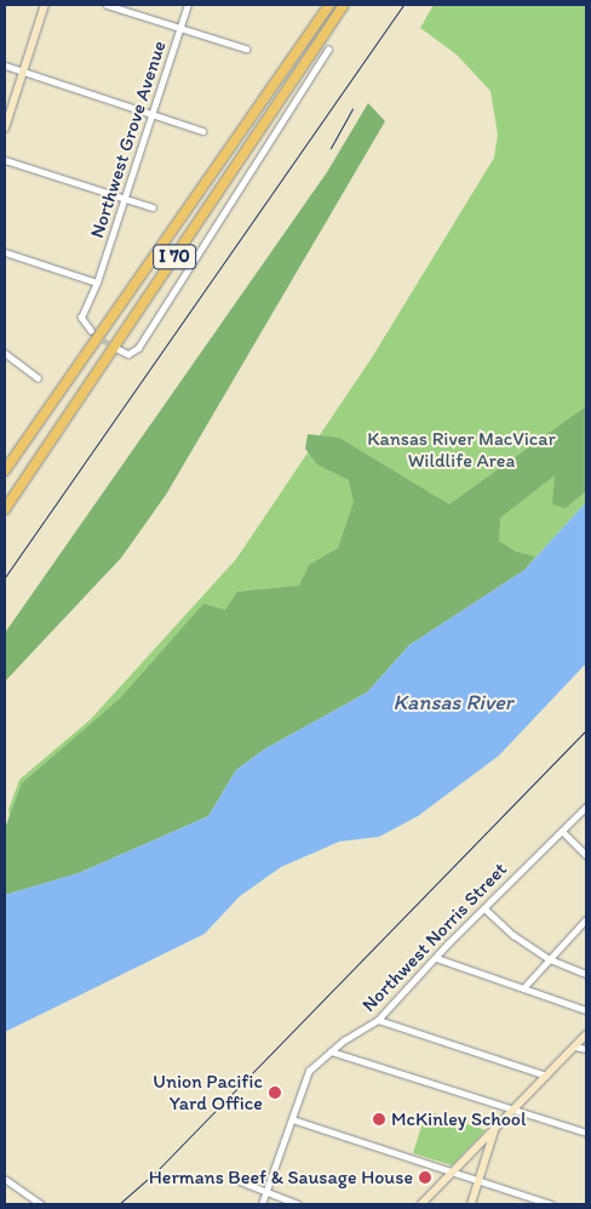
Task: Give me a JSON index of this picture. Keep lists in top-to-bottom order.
{
  "streets": {
    "highway": ["I 70"],
    "street": ["Northwest Grove Avenue", "Northwest Norris Street"]
  },
  "water": ["Kansas River"],
  "parks": ["Kansas River MacVicar Wildlife Area"],
  "places": ["Union Pacific Yard Office", "McKinley School", "Hermans Beef & Sausage House"]
}
